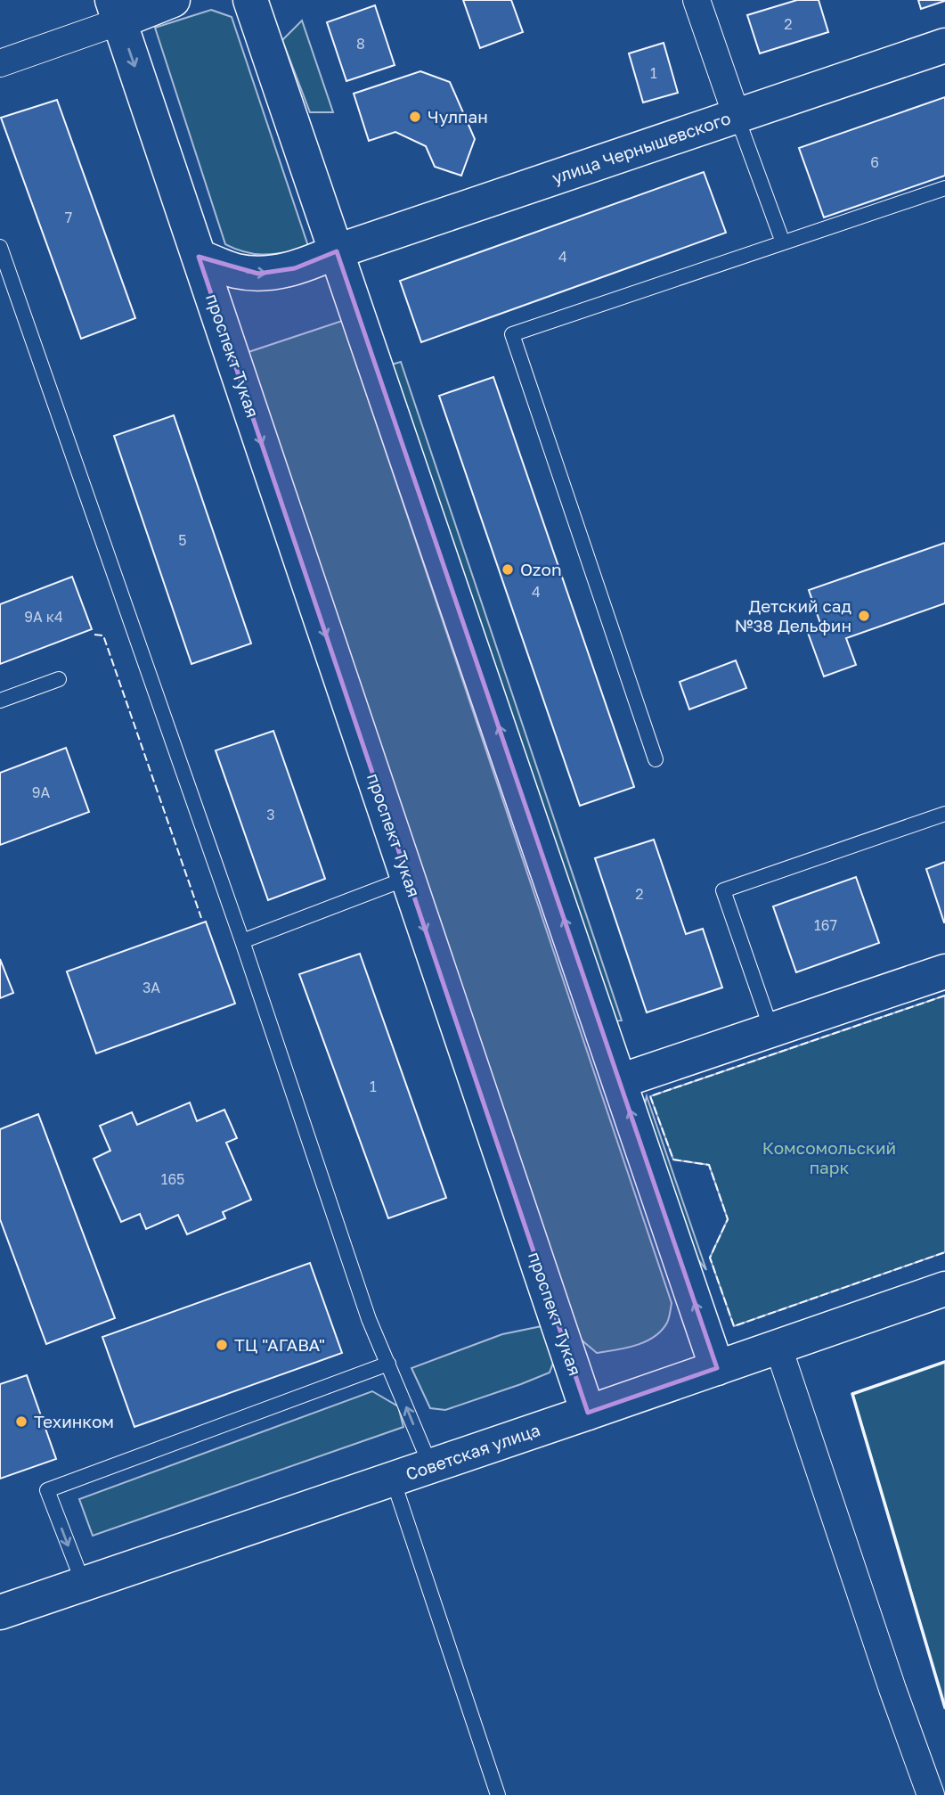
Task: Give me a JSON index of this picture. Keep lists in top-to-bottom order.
{
  "streets": {
    "main road": ["улица Чернышевского", "проспект Тукая", "Советская улица"]
  },
  "crossings": [
    ["улица Чернышевского", "проспект Тукая"],
    ["проспект Тукая", "Советская улица"]
  ],
  "parks": ["Комсомольский парк"],
  "places": [
    "Чулпан",
    "Ozon",
    "Детский сад №38 Дельфин",
    "ТЦ \"АГАВА\"",
    "Техинком"
  ],
  "house_numbers": [
    "2",
    "8",
    "1",
    "6",
    "7",
    "4",
    "5",
    "4",
    "9А к4",
    "9А",
    "3",
    "2",
    "167",
    "3А",
    "1",
    "165"
  ]
}
